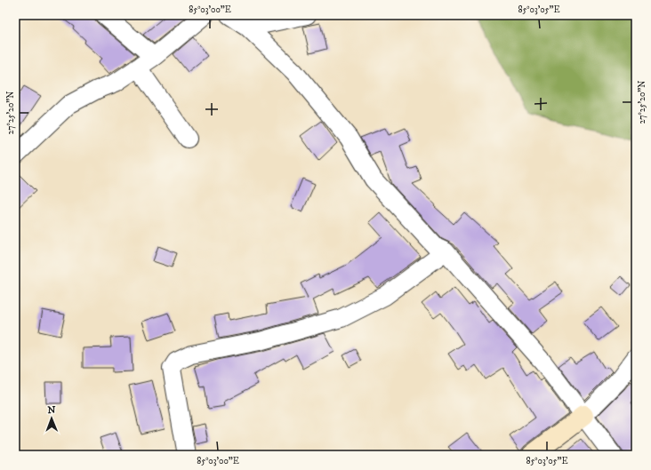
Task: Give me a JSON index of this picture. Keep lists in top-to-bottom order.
{
  "north": "top",
  "coordinates": ["85°03'00\"E", "85°03'05\"E", "27°25'20\"N"]
}
